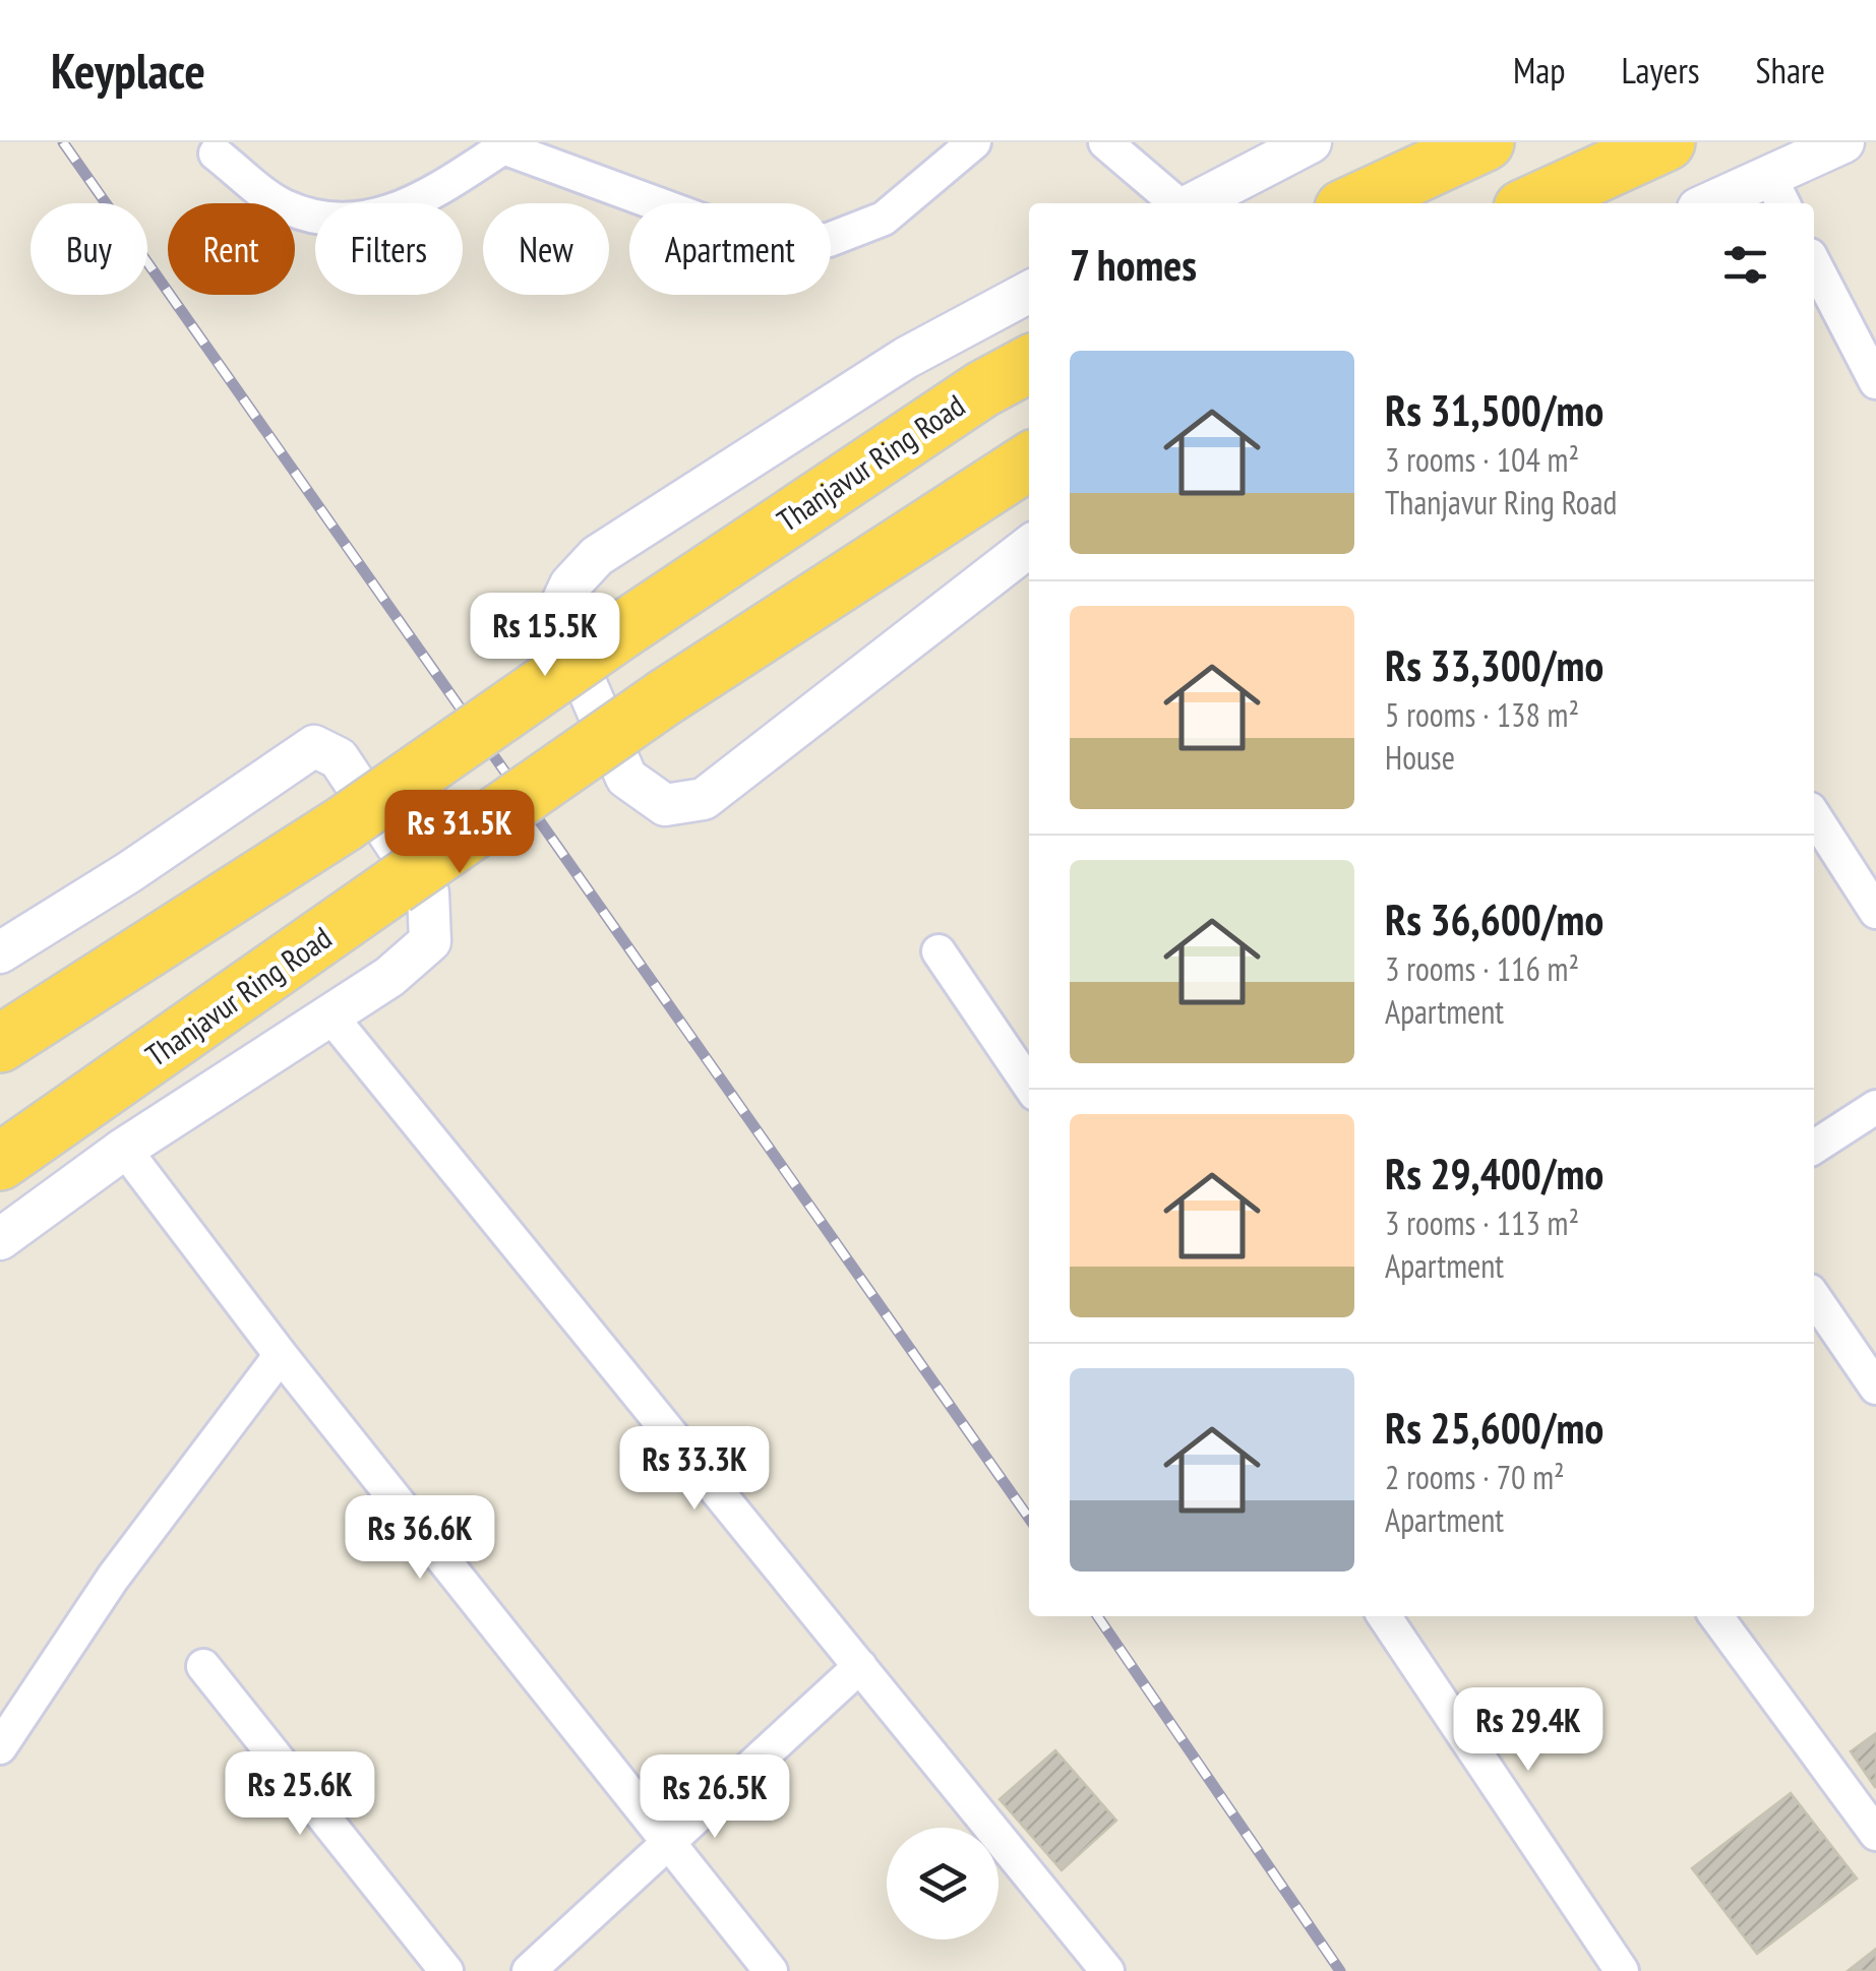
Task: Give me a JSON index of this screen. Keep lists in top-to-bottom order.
{
  "streets": {
    "highway": ["Thanjavur Ring Road"]
  },
  "page": {
    "header": "Keyplace",
    "nav": ["Map", "Layers", "Share"],
    "chip": [
      "Buy",
      "Rent",
      "Filters",
      "New",
      "Apartment"
    ],
    "heading": "7 homes",
    "list": [
      {
        "name": "Rs 31,500/mo",
        "note": "3 rooms · 104 m² · Thanjavur Ring Road"
      },
      {
        "name": "Rs 33,300/mo",
        "note": "5 rooms · 138 m² · House"
      },
      {
        "name": "Rs 36,600/mo",
        "note": "3 rooms · 116 m² · Apartment"
      },
      {
        "name": "Rs 29,400/mo",
        "note": "3 rooms · 113 m² · Apartment"
      },
      {
        "name": "Rs 25,600/mo",
        "note": "2 rooms · 70 m² · Apartment"
      }
    ],
    "price": [
      "Rs 15.5K",
      "Rs 31.5K",
      "Rs 33.3K",
      "Rs 36.6K",
      "Rs 29.4K",
      "Rs 25.6K",
      "Rs 26.5K"
    ]
  }
}
